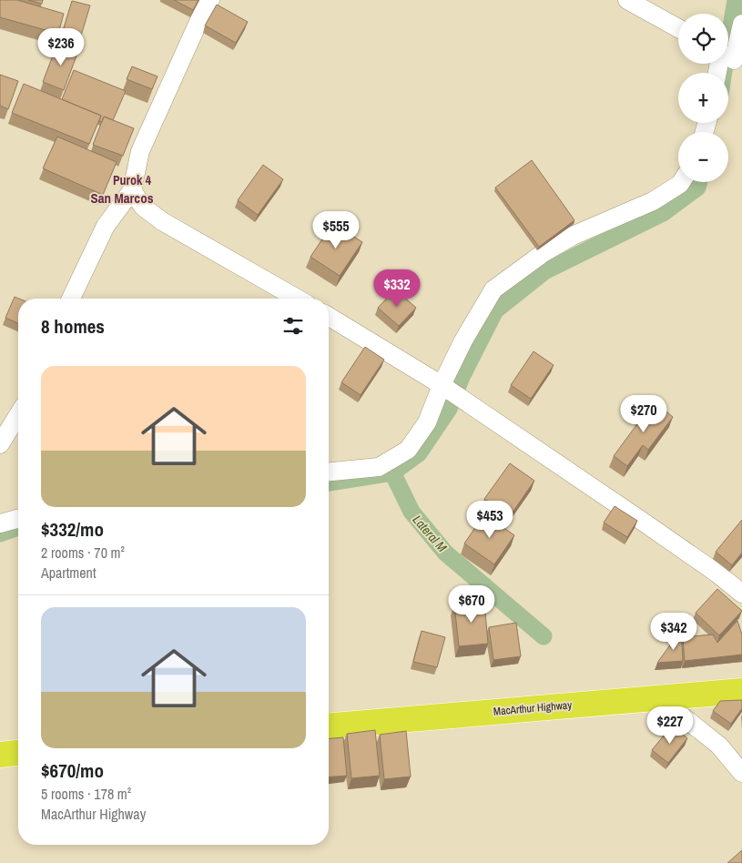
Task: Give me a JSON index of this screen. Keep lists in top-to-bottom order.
{
  "streets": {
    "highway": ["MacArthur Highway"]
  },
  "districts": ["Purok 4", "San Marcos"],
  "water": ["Lateral M"],
  "page": {
    "map_buttons": ["+", "−"],
    "price": [
      "$236",
      "$555",
      "$332",
      "$270",
      "$453",
      "$670",
      "$342",
      "$227"
    ],
    "heading": "8 homes",
    "list": [
      {
        "name": "$332/mo",
        "note": "2 rooms · 70 m² · Apartment"
      },
      {
        "name": "$670/mo",
        "note": "5 rooms · 178 m² · MacArthur Highway"
      }
    ]
  }
}
